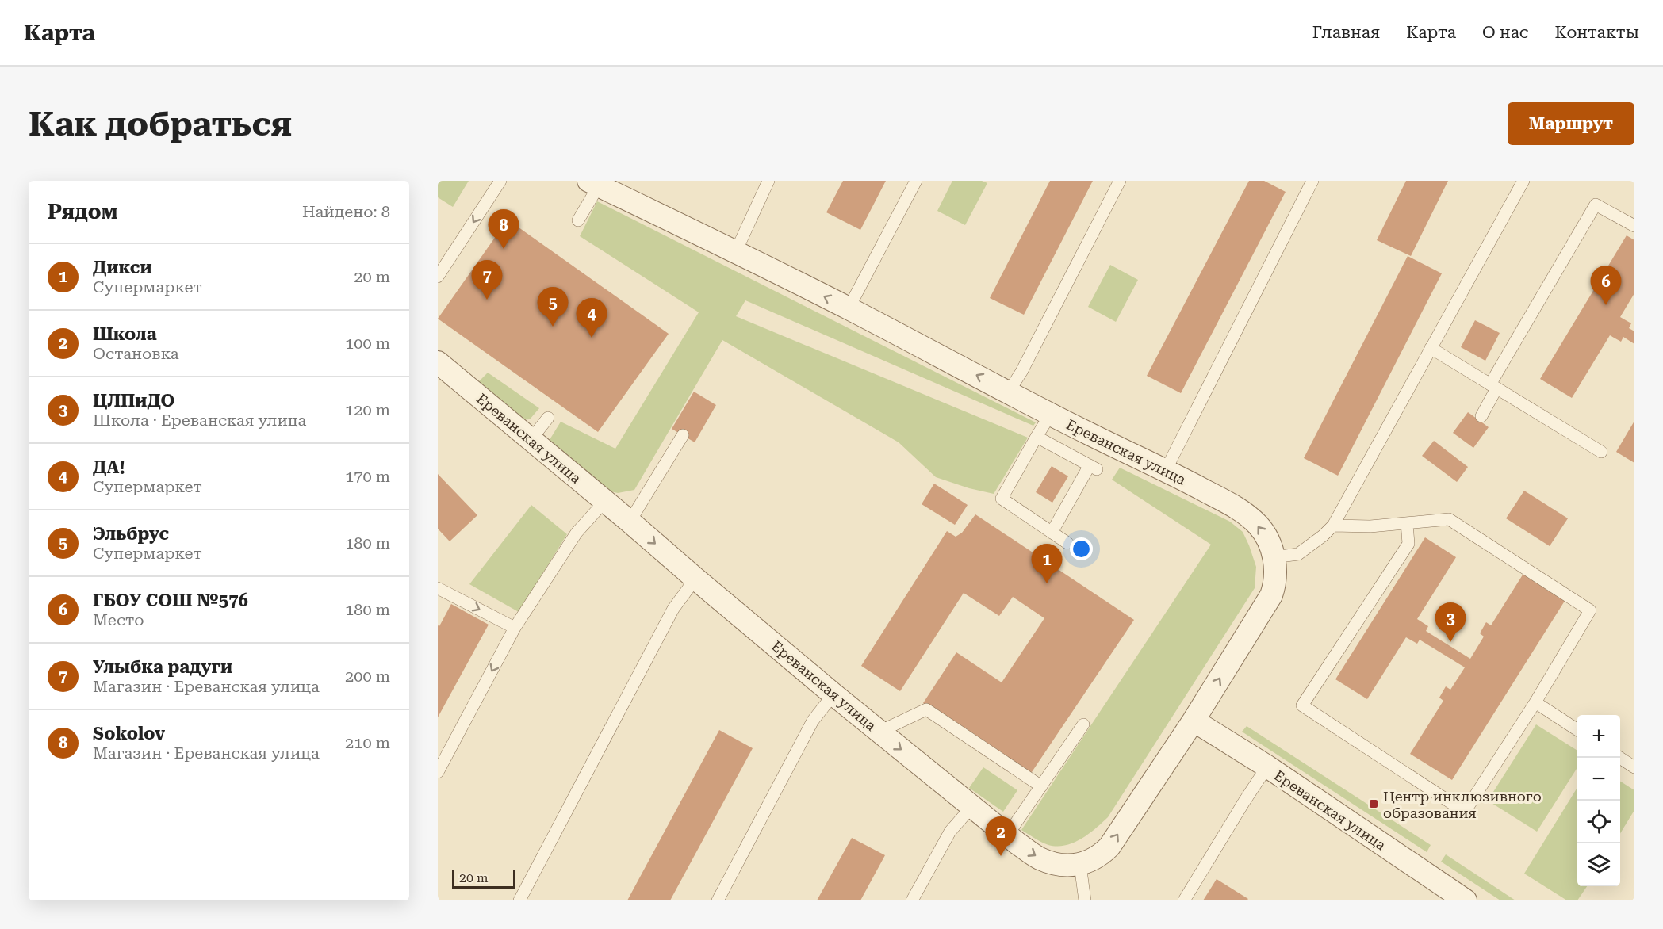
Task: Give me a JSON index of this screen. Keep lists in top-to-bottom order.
{
  "streets": {
    "street": ["Ереванская улица"]
  },
  "places": {
    "transit": ["Центр инклюзивного образования"]
  },
  "scale_bar": "20 m",
  "page": {
    "header": "Карта",
    "nav": [
      "Главная",
      "Карта",
      "О нас",
      "Контакты"
    ],
    "buttons": "Маршрут",
    "title": "Как добраться",
    "heading": ["Рядом", "Найдено: 8"],
    "pins": [
      "8",
      "7",
      "6",
      "5",
      "4",
      "1",
      "3",
      "2"
    ],
    "list": [
      {
        "mark": "1",
        "name": "Дикси",
        "note": "Супермаркет",
        "value": "20 m"
      },
      {
        "mark": "2",
        "name": "Школа",
        "note": "Остановка",
        "value": "100 m"
      },
      {
        "mark": "3",
        "name": "ЦЛПиДО",
        "note": "Школа · Ереванская улица",
        "value": "120 m"
      },
      {
        "mark": "4",
        "name": "ДА!",
        "note": "Супермаркет",
        "value": "170 m"
      },
      {
        "mark": "5",
        "name": "Эльбрус",
        "note": "Супермаркет",
        "value": "180 m"
      },
      {
        "mark": "6",
        "name": "ГБОУ СОШ №576",
        "note": "Место",
        "value": "180 m"
      },
      {
        "mark": "7",
        "name": "Улыбка радуги",
        "note": "Магазин · Ереванская улица",
        "value": "200 m"
      },
      {
        "mark": "8",
        "name": "Sokolov",
        "note": "Магазин · Ереванская улица",
        "value": "210 m"
      }
    ],
    "map_buttons": ["+", "−"],
    "scale": "20 m"
  }
}
